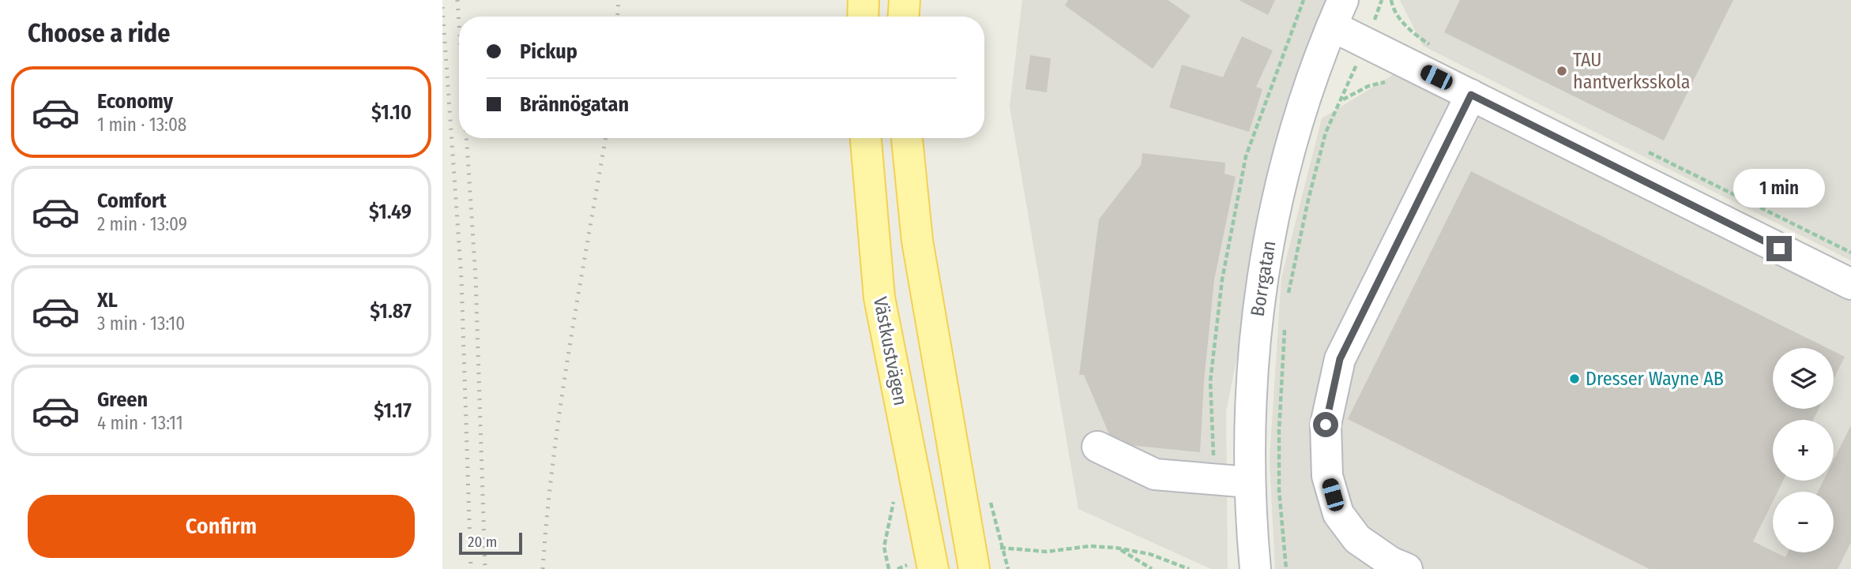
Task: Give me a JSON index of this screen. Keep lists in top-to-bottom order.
{
  "streets": {
    "main road": ["Västkustvägen"],
    "street": ["Borrgatan"]
  },
  "places": ["TAU hantverksskola", "Dresser Wayne AB"],
  "scale_bar": "20 m",
  "page": {
    "heading": "Choose a ride",
    "banner": ["Pickup", "Brännögatan"],
    "list": [
      {
        "name": "Economy",
        "note": "1 min · 13:08",
        "value": "$1.10"
      },
      {
        "name": "Comfort",
        "note": "2 min · 13:09",
        "value": "$1.49"
      },
      {
        "name": "XL",
        "note": "3 min · 13:10",
        "value": "$1.87"
      },
      {
        "name": "Green",
        "note": "4 min · 13:11",
        "value": "$1.17"
      }
    ],
    "bubble": "1 min",
    "map_buttons": ["+", "−"],
    "buttons": "Confirm",
    "scale": "20 m"
  }
}
